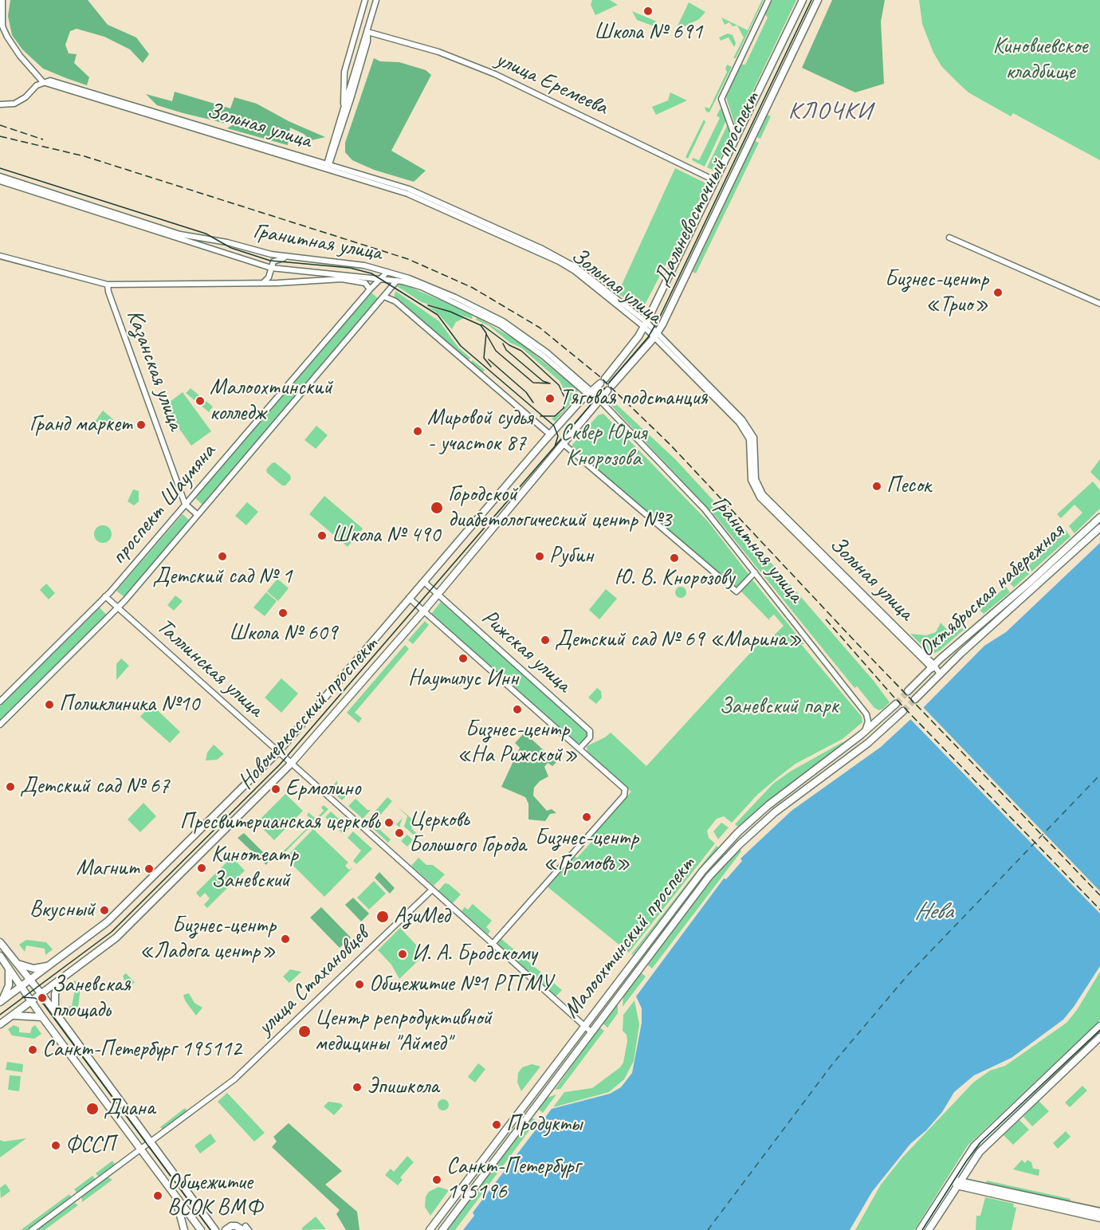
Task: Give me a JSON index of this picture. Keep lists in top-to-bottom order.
{
  "streets": {
    "main road": [
      "Дальневосточный проспект",
      "Октябрьская набережная",
      "Новочеркасский проспект",
      "Малоохтинский проспект"
    ],
    "street": [
      "улица Еремеева",
      "Зольная улица",
      "Гранитная улица",
      "Казанская улица",
      "проспект Шаумяна",
      "Рижская улица",
      "Таллинская улица",
      "улица Стахановцев"
    ]
  },
  "crossings": [
    ["улица Еремеева", "Дальневосточный проспект"],
    ["Зольная улица", "Дальневосточный проспект"],
    ["Зольная улица", "Октябрьская набережная"],
    ["Дальневосточный проспект", "Новочеркасский проспект"],
    ["Гранитная улица", "Казанская улица"],
    ["Гранитная улица", "проспект Шаумяна"],
    ["Гранитная улица", "Новочеркасский проспект"],
    ["Гранитная улица", "Малоохтинский проспект"],
    ["Казанская улица", "проспект Шаумяна"],
    ["проспект Шаумяна", "Таллинская улица"],
    ["Рижская улица", "Таллинская улица"],
    ["Рижская улица", "Новочеркасский проспект"],
    ["Таллинская улица", "Новочеркасский проспект"],
    ["Таллинская улица", "Малоохтинский проспект"],
    ["Таллинская улица", "улица Стахановцев"]
  ],
  "districts": ["КЛОЧКИ"],
  "water": ["Нева"],
  "parks": ["Киновиевское кладбище", "Сквер Юрия Кнорозова", "Заневский парк"],
  "places": [
    "Школа № 691",
    "Бизнес-центр «Трио»",
    "Тяговая подстанция",
    "Малоохтинский колледж",
    "Гранд маркет",
    "Мировой судья - участок 87",
    "Песок",
    "Городской диабетологический центр №3",
    "Школа № 490",
    "Детский сад № 1",
    "Рубин",
    "Ю. В. Кнорозову",
    "Школа № 609",
    "Детский сад № 69 «Марина»",
    "Наутилус Инн",
    "Поликлиника №10",
    "Бизнес-центр «На Рижской»",
    "Детский сад № 67",
    "Ермолино",
    "Бизнес-центр «Громовъ»",
    "Пресвитерианская церковь",
    "Церковь Большого Города",
    "Кинотеатр Заневский",
    "Магнит",
    "Вкусный",
    "АзиМед",
    "Бизнес-центр «Ладога центр»",
    "И. А. Бродскому",
    "Общежитие №1 РГГМУ",
    "Заневская площадь",
    "Центр репродуктивной медицины \"Аймед\"",
    "Санкт-Петербург 195112",
    "Эпишкола",
    "Диана",
    "Продукты",
    "ФССП",
    "Санкт-Петербург 195196",
    "Общежитие ВСОК ВМФ"
  ]
}
